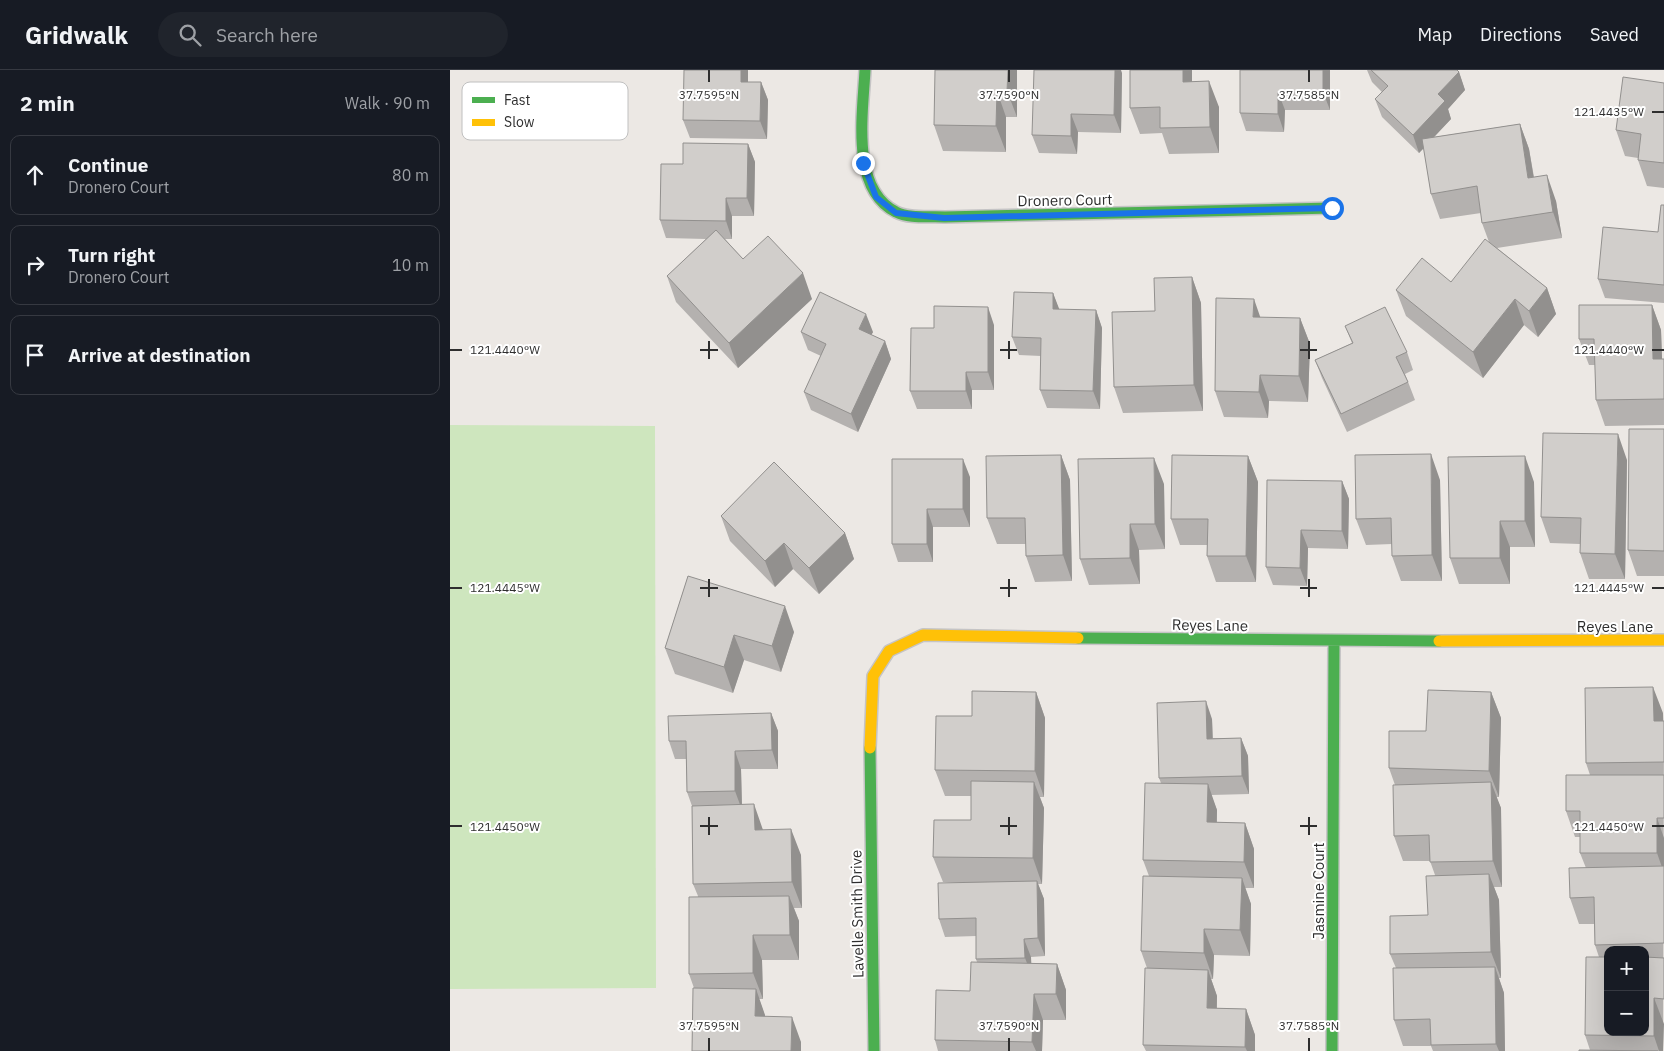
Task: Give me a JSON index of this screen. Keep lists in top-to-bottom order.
{
  "streets": {
    "street": [
      "Dronero Court",
      "Reyes Lane",
      "Jasmine Court",
      "Lavelle Smith Drive"
    ]
  },
  "crossings": [
    ["Reyes Lane", "Jasmine Court"],
    ["Reyes Lane", "Lavelle Smith Drive"]
  ],
  "legend": ["Fast", "Slow"],
  "page": {
    "header": "Gridwalk",
    "search": "Search here",
    "nav": ["Map", "Directions", "Saved"],
    "heading": ["2 min", "Walk · 90 m"],
    "list": [
      ["Continue", "Dronero Court", "80 m"],
      ["Turn right", "Dronero Court", "10 m"],
      "Arrive at destination"
    ],
    "map_buttons": ["+", "−"]
  },
  "coordinates": [
    "37.7595°N",
    "37.7590°N",
    "37.7585°N",
    "121.4435°W",
    "121.4440°W",
    "121.4445°W",
    "121.4450°W"
  ]
}
